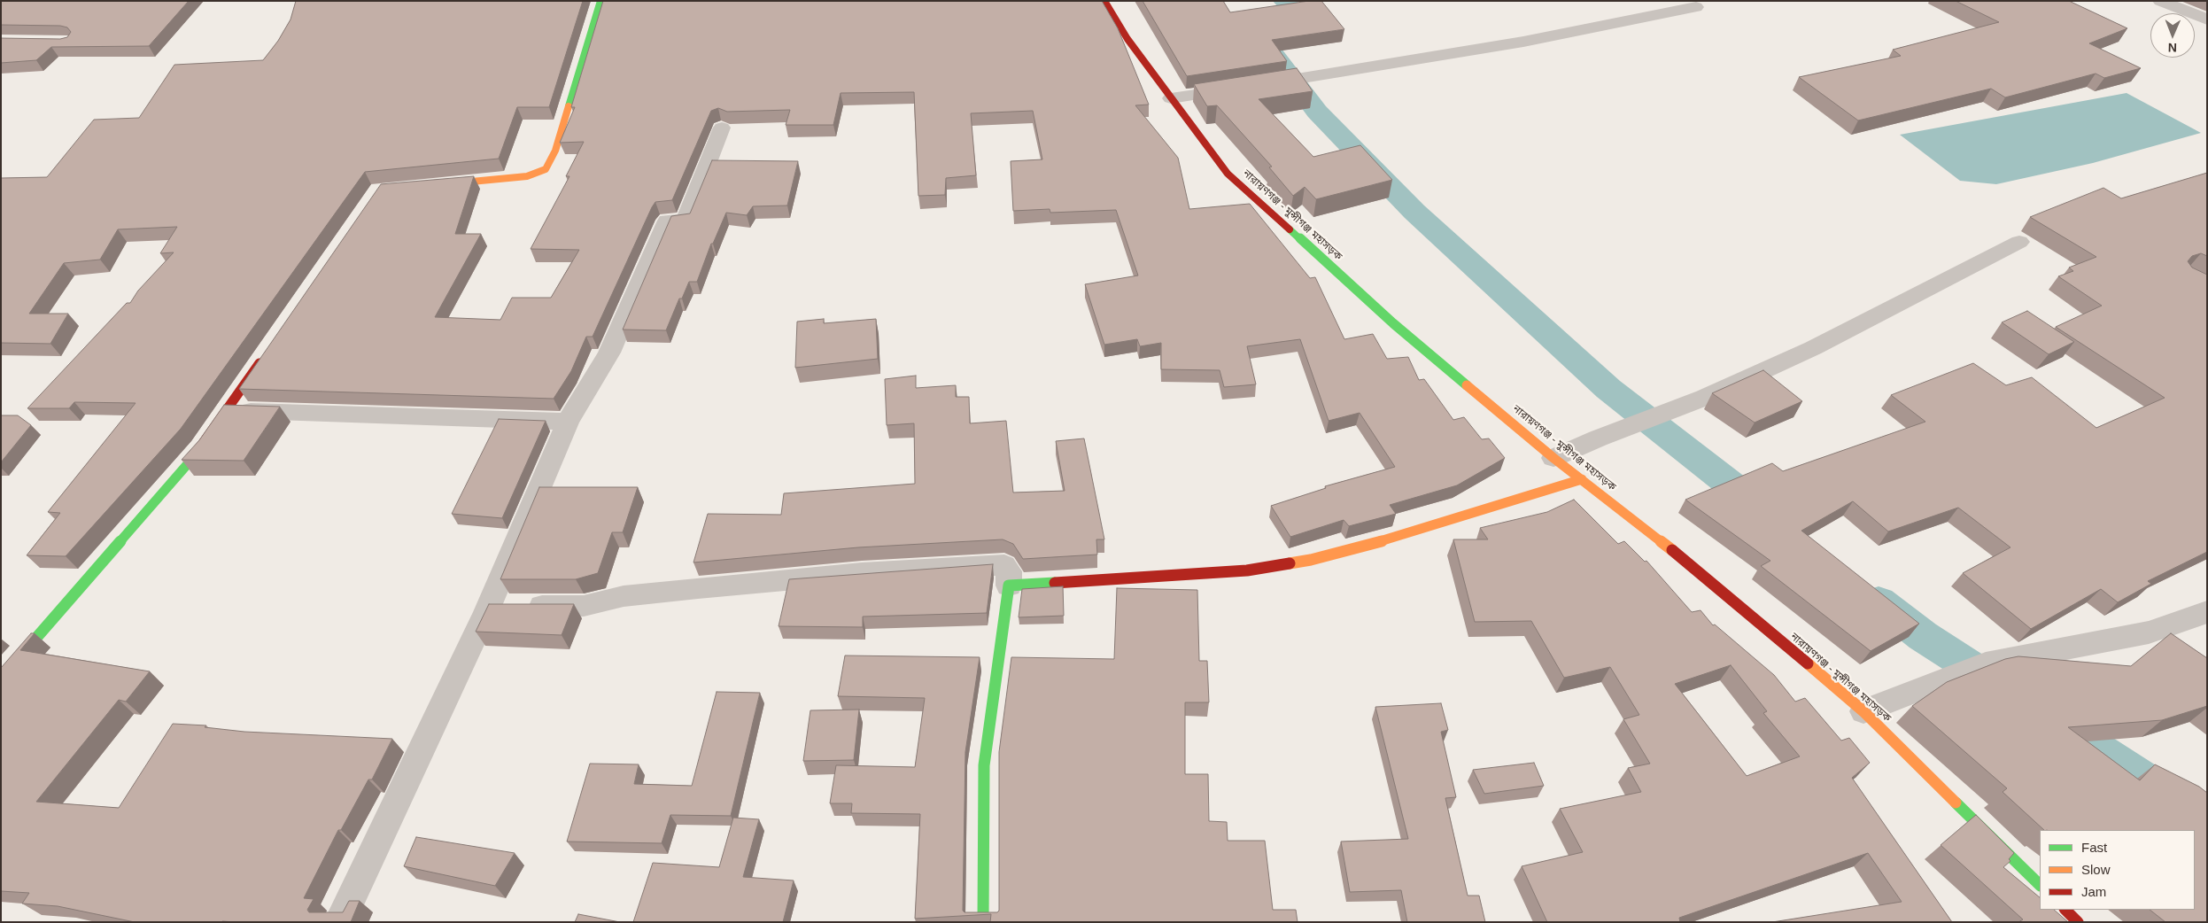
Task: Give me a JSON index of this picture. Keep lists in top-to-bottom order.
{
  "streets": {
    "street": ["নারায়ণগঞ্জ - মুন্সীগঞ্জ মহাসড়ক"]
  },
  "legend": ["Fast", "Slow", "Jam"],
  "north": "bottom"
}
